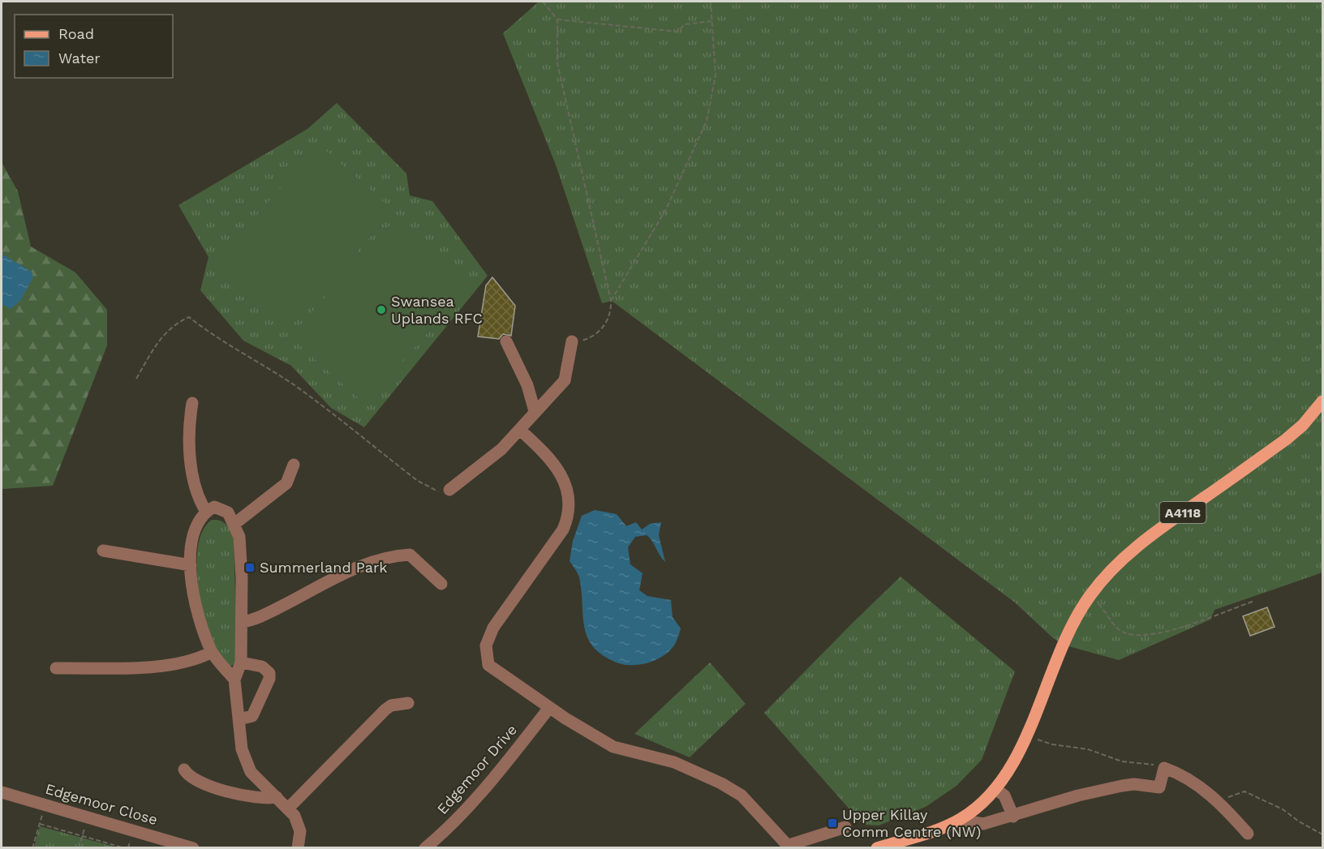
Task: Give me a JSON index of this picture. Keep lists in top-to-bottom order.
{
  "streets": {
    "main road": ["A4118"],
    "street": ["Edgemoor Drive", "Edgemoor Close"]
  },
  "places": {
    "other": ["Swansea Uplands RFC"],
    "transit": ["Summerland Park", "Upper Killay Comm Centre (NW)"]
  },
  "legend": ["Road", "Water"]
}
